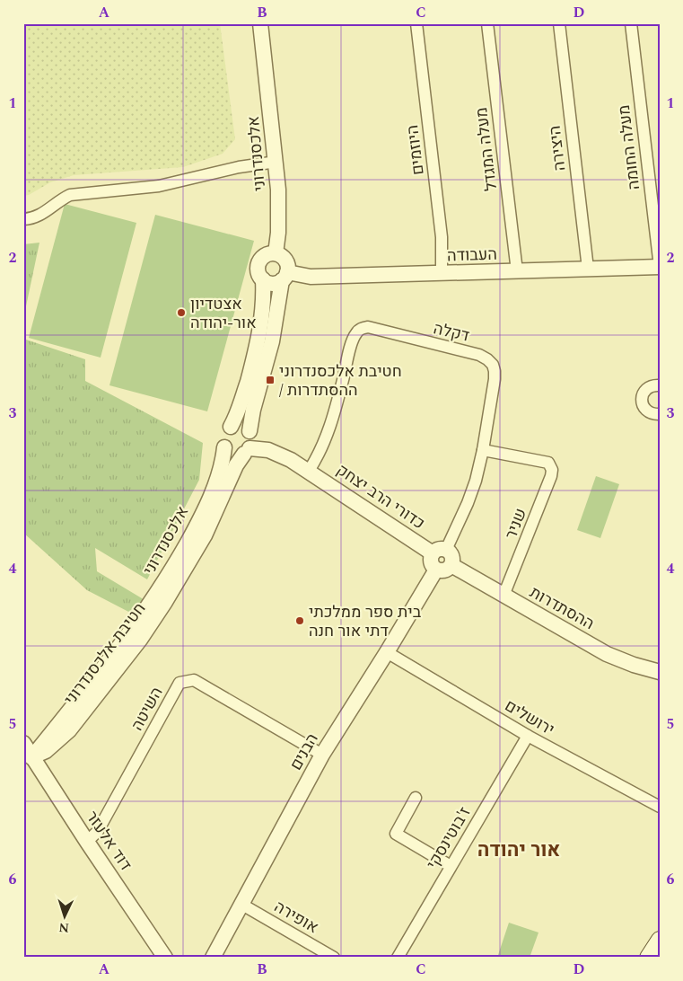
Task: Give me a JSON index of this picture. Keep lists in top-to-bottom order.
{
  "streets": {
    "street": [
      "מעלה החומה",
      "היצירה",
      "מעלה המגדל",
      "היוזמים",
      "אלכסנדרוני",
      "העבודה",
      "דקלה",
      "כדורי הרב יצחק",
      "שניר",
      "ההסתדרות",
      "חטיבת אלכסנדרוני",
      "השיטה",
      "ירושלים",
      "הבנים",
      "ז'בוטינסקי",
      "דוד אלעזר",
      "אופירה"
    ]
  },
  "crossings": [
    ["מעלה החומה", "העבודה"],
    ["היצירה", "העבודה"],
    ["מעלה המגדל", "העבודה"],
    ["היוזמים", "העבודה"],
    ["אלכסנדרוני", "העבודה"],
    ["אלכסנדרוני", "חטיבת אלכסנדרוני"],
    ["העבודה", "חטיבת אלכסנדרוני"],
    ["דקלה", "כדורי הרב יצחק"],
    ["דקלה", "שניר"],
    ["דקלה", "ההסתדרות"],
    ["דקלה", "הבנים"],
    ["כדורי הרב יצחק", "ההסתדרות"],
    ["כדורי הרב יצחק", "הבנים"],
    ["שניר", "ההסתדרות"],
    ["ההסתדרות", "הבנים"],
    ["חטיבת אלכסנדרוני", "דוד אלעזר"],
    ["השיטה", "הבנים"],
    ["השיטה", "דוד אלעזר"],
    ["ירושלים", "הבנים"],
    ["ירושלים", "ז'בוטינסקי"],
    ["הבנים", "אופירה"]
  ],
  "districts": ["אור יהודה"],
  "places": {
    "other": ["אצטדיון אור-יהודה", "בית ספר ממלכתי דתי אור חנה"],
    "transit": ["חטיבת אלכסנדרוני / ההסתדרות"]
  },
  "north": "bottom",
  "grid": {
    "columns": [
      "A",
      "B",
      "C",
      "D"
    ],
    "rows": [
      "1",
      "2",
      "3",
      "4",
      "5",
      "6"
    ]
  }
}
